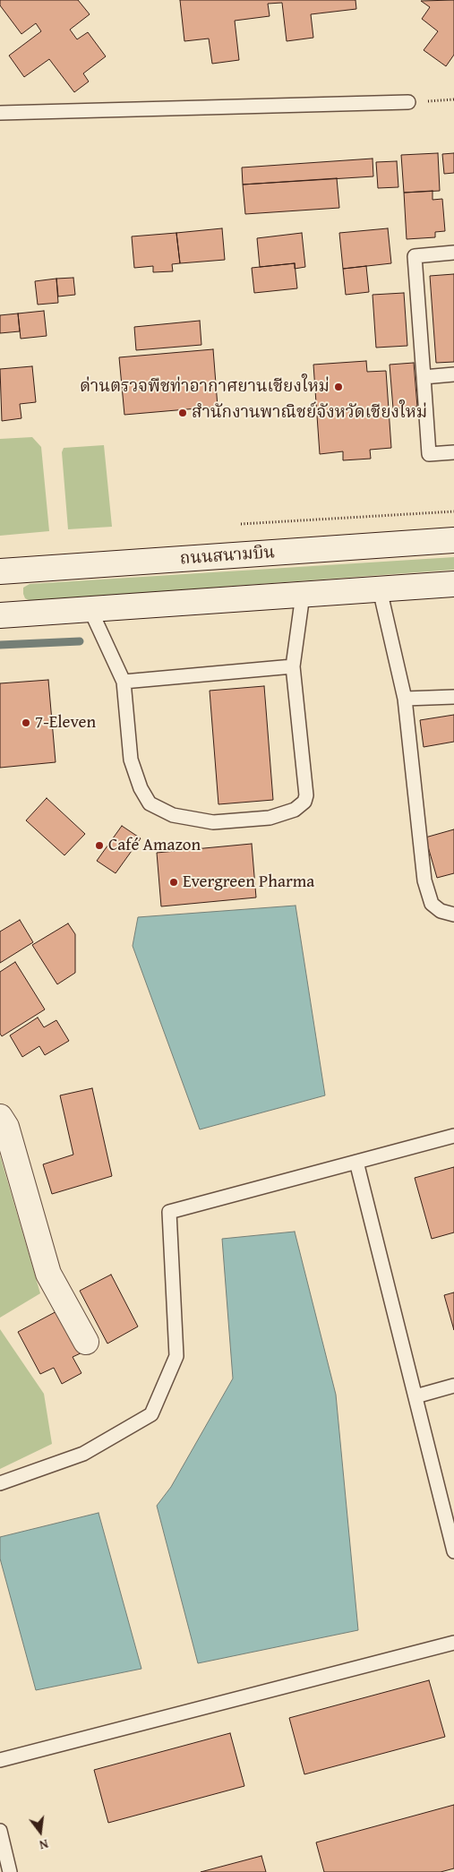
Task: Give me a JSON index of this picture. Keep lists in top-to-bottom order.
{
  "streets": {
    "main road": ["ถนนสนามบิน"]
  },
  "places": [
    "ด่านตรวจพืชท่าอากาศยานเชียงใหม่",
    "สำนักงานพาณิชย์จังหวัดเชียงใหม่",
    "7-Eleven",
    "Café Amazon",
    "Evergreen Pharma"
  ],
  "north": "bottom"
}
